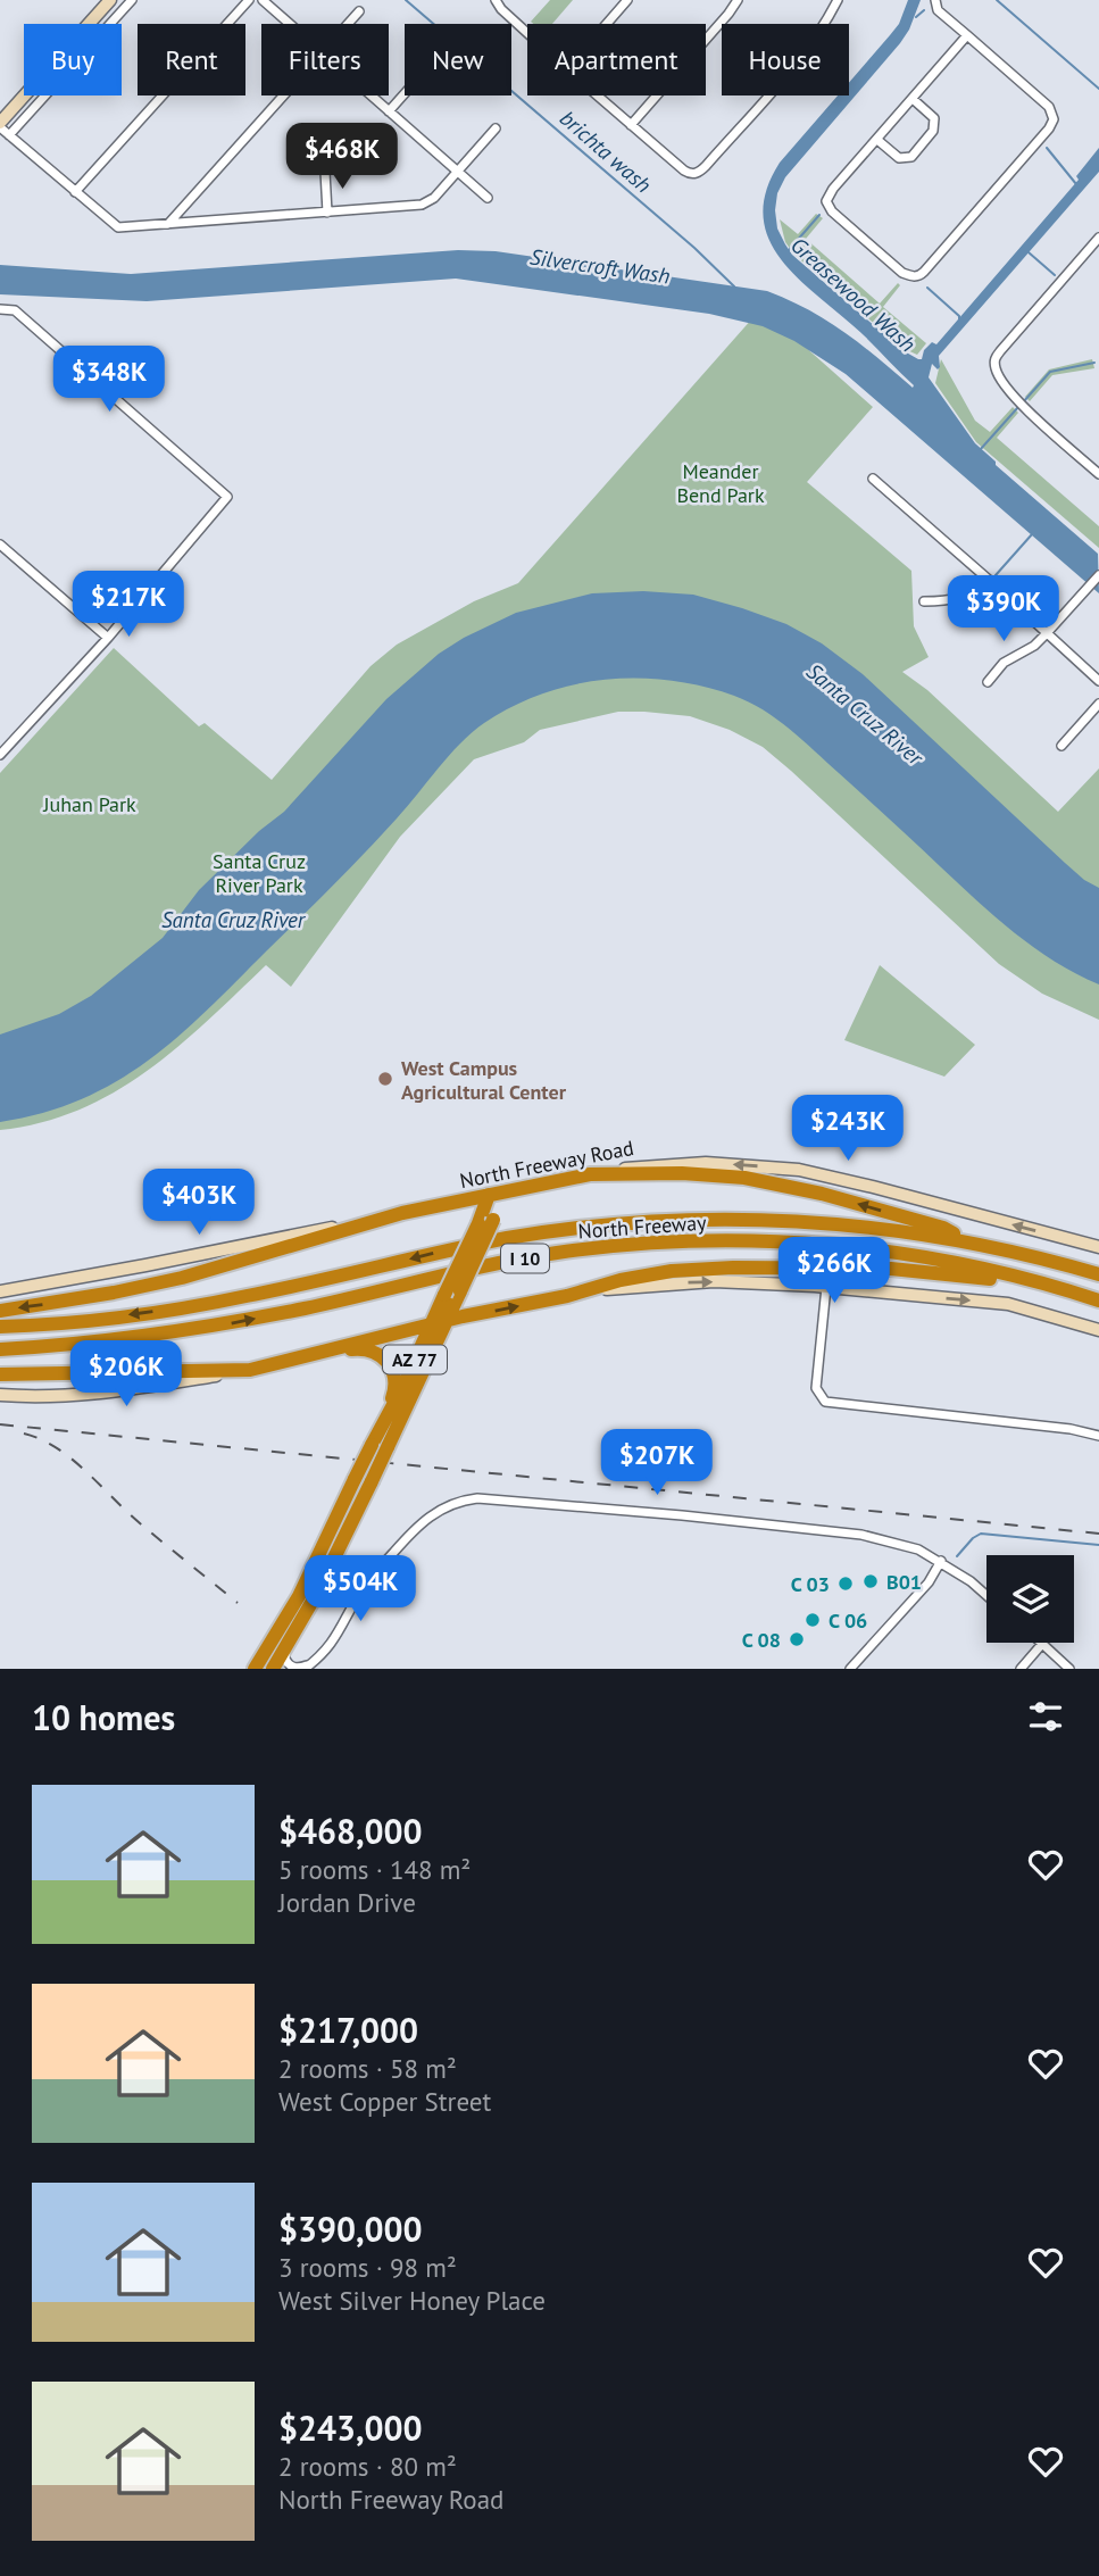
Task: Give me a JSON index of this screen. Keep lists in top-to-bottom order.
{
  "streets": {
    "highway": [
      "North Freeway Road",
      "North Freeway",
      "I 10",
      "AZ 77"
    ]
  },
  "water": [
    "brichta wash",
    "Silvercroft Wash",
    "Greasewood Wash",
    "Santa Cruz River"
  ],
  "parks": ["Meander Bend Park", "Juhan Park", "Santa Cruz River Park"],
  "places": [
    "West Campus Agricultural Center",
    "B01",
    "C 03",
    "C 06",
    "C 08"
  ],
  "page": {
    "chip": [
      "Buy",
      "Rent",
      "Filters",
      "New",
      "Apartment",
      "House"
    ],
    "price": [
      "$468K",
      "$348K",
      "$217K",
      "$390K",
      "$243K",
      "$403K",
      "$266K",
      "$206K",
      "$207K",
      "$504K"
    ],
    "heading": "10 homes",
    "list": [
      {
        "name": "$468,000",
        "note": "5 rooms · 148 m² · Jordan Drive"
      },
      {
        "name": "$217,000",
        "note": "2 rooms · 58 m² · West Copper Street"
      },
      {
        "name": "$390,000",
        "note": "3 rooms · 98 m² · West Silver Honey Place"
      },
      {
        "name": "$243,000",
        "note": "2 rooms · 80 m² · North Freeway Road"
      }
    ]
  }
}
